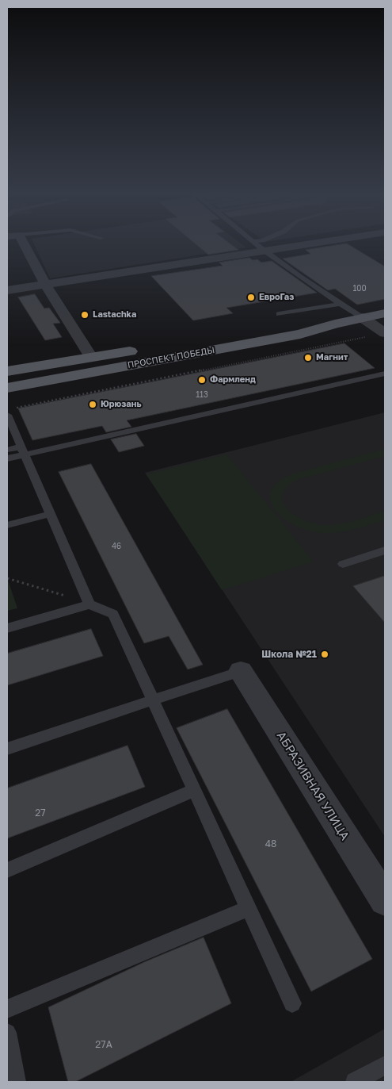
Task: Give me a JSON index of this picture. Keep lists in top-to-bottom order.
{
  "streets": {
    "main road": ["ПРОСПЕКТ ПОБЕДЫ"],
    "street": ["АБРАЗИВНАЯ УЛИЦА"]
  },
  "places": [
    "ЕвроГаз",
    "Lastachka",
    "Магнит",
    "Фармленд",
    "Юрюзань",
    "Школа №21"
  ],
  "house_numbers": [
    "100",
    "113",
    "46",
    "27",
    "48",
    "27А"
  ]
}
